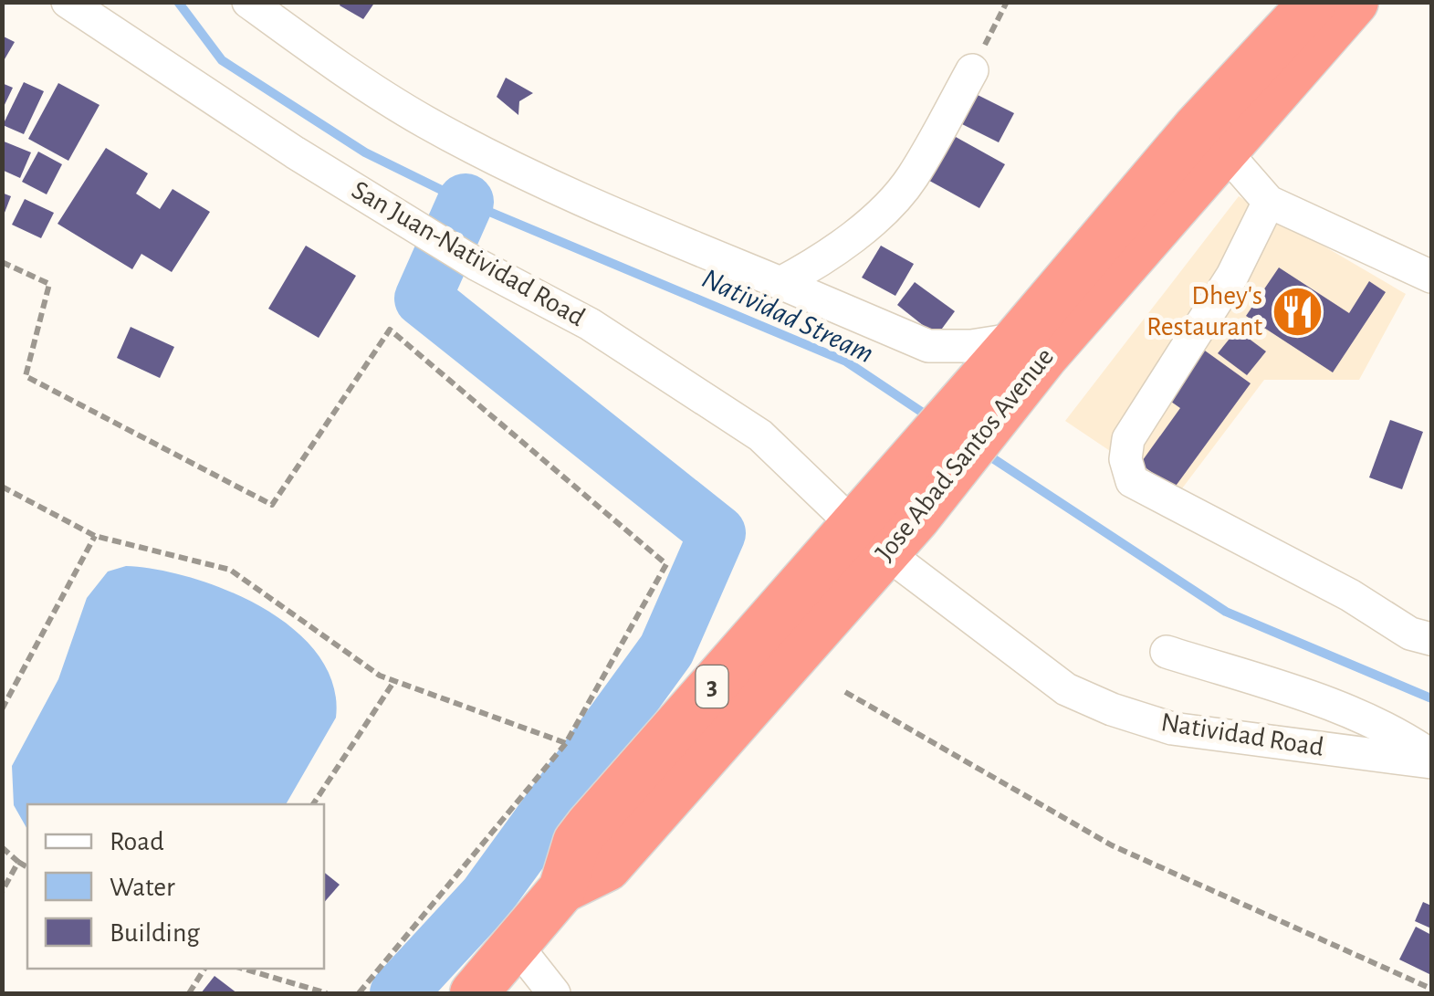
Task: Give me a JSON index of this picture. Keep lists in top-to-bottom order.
{
  "streets": {
    "highway": ["Jose Abad Santos Avenue", "3"],
    "street": ["San Juan-Natividad Road", "Natividad Road"]
  },
  "crossings": [
    ["San Juan-Natividad Road", "Jose Abad Santos Avenue"],
    ["San Juan-Natividad Road", "Natividad Road"],
    ["Jose Abad Santos Avenue", "Natividad Road"]
  ],
  "water": ["Natividad Stream"],
  "places": {
    "restaurant": ["Dhey's Restaurant"]
  },
  "legend": ["Road", "Water", "Building"]
}
